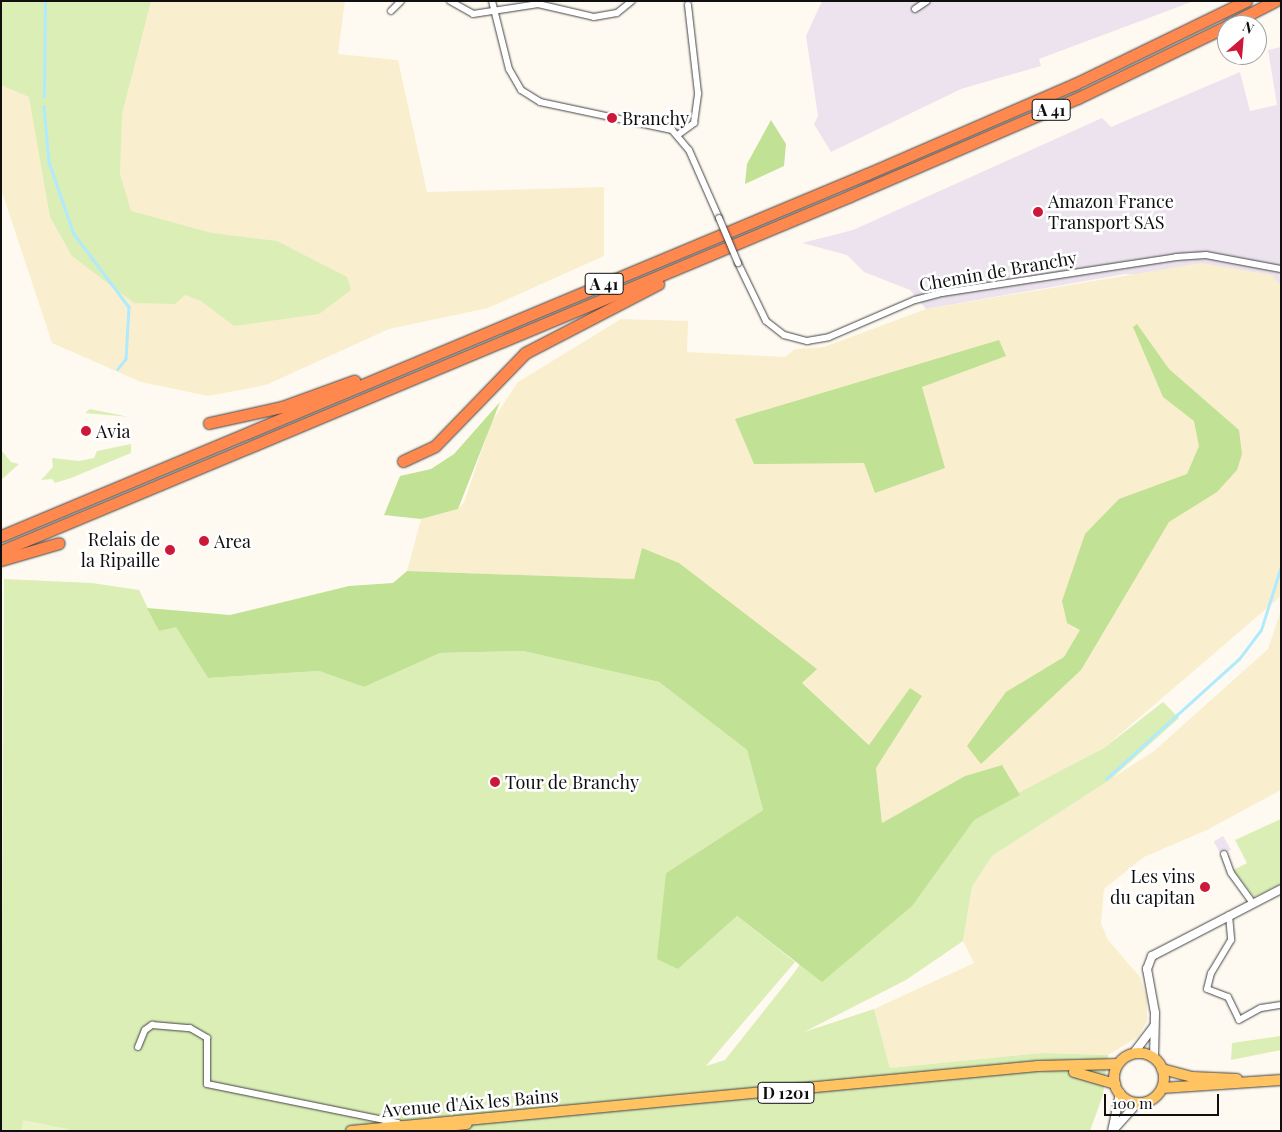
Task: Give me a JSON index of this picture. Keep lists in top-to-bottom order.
{
  "streets": {
    "highway": ["A 41"],
    "main road": ["D 1201", "Avenue d'Aix les Bains"],
    "street": ["Chemin de Branchy"]
  },
  "places": [
    "Branchy",
    "Amazon France Transport SAS",
    "Avia",
    "Area",
    "Relais de la Ripaille",
    "Tour de Branchy",
    "Les vins du capitan"
  ],
  "scale_bar": "100 m",
  "north": "top right"
}
